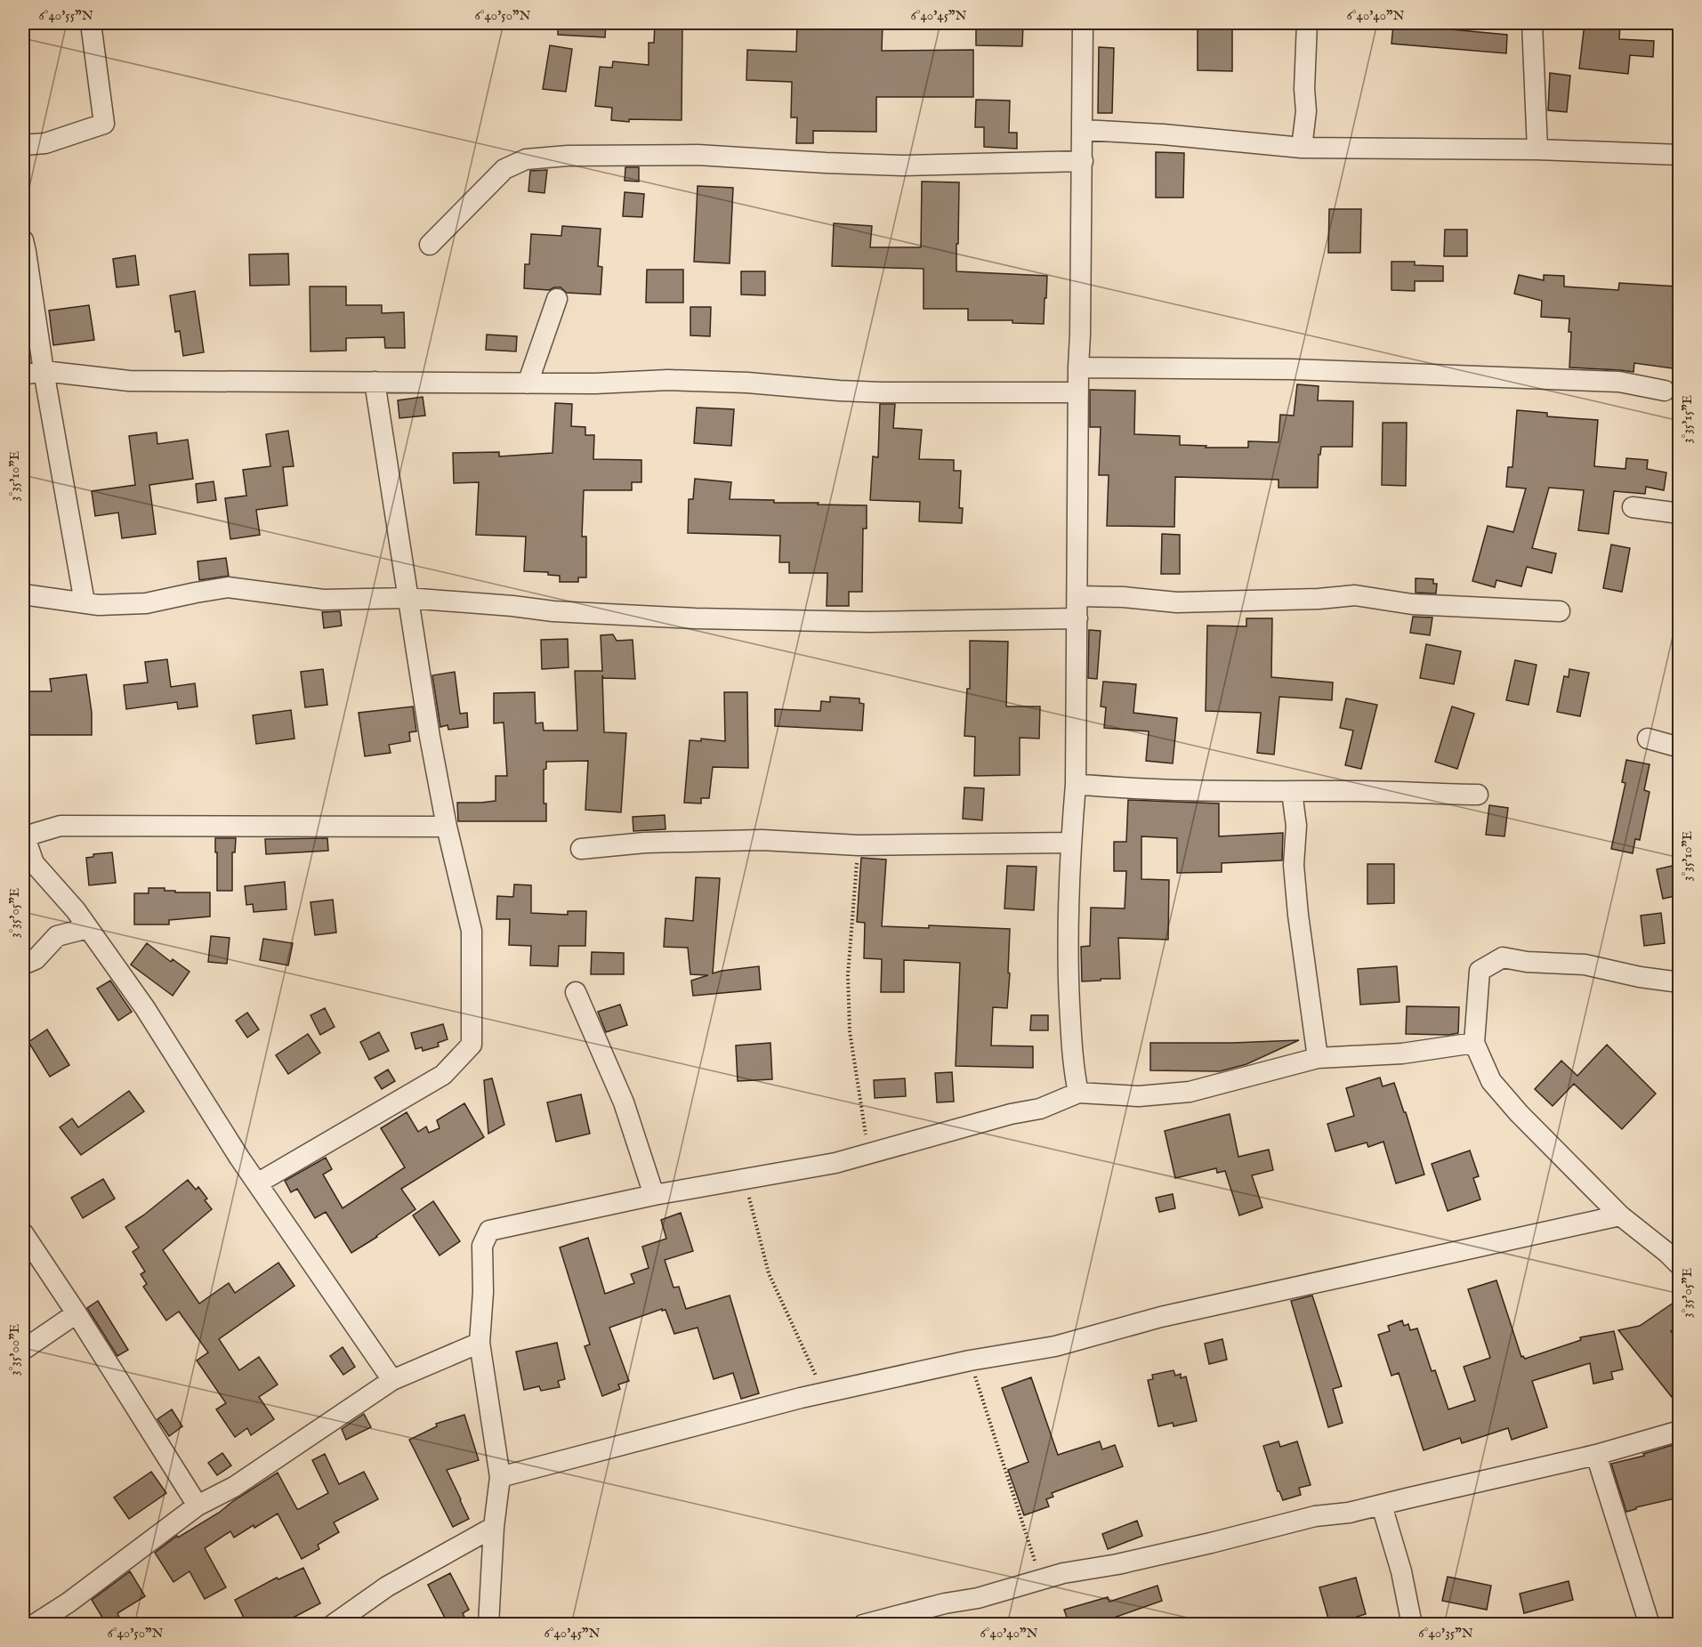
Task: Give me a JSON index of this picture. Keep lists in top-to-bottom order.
{
  "coordinates": [
    "6°40'55\"N",
    "6°40'50\"N",
    "6°40'45\"N",
    "6°40'40\"N",
    "3°35'15\"E",
    "3°35'10\"E",
    "3°35'05\"E",
    "3°35'00\"E",
    "6°40'35\"N"
  ]
}
